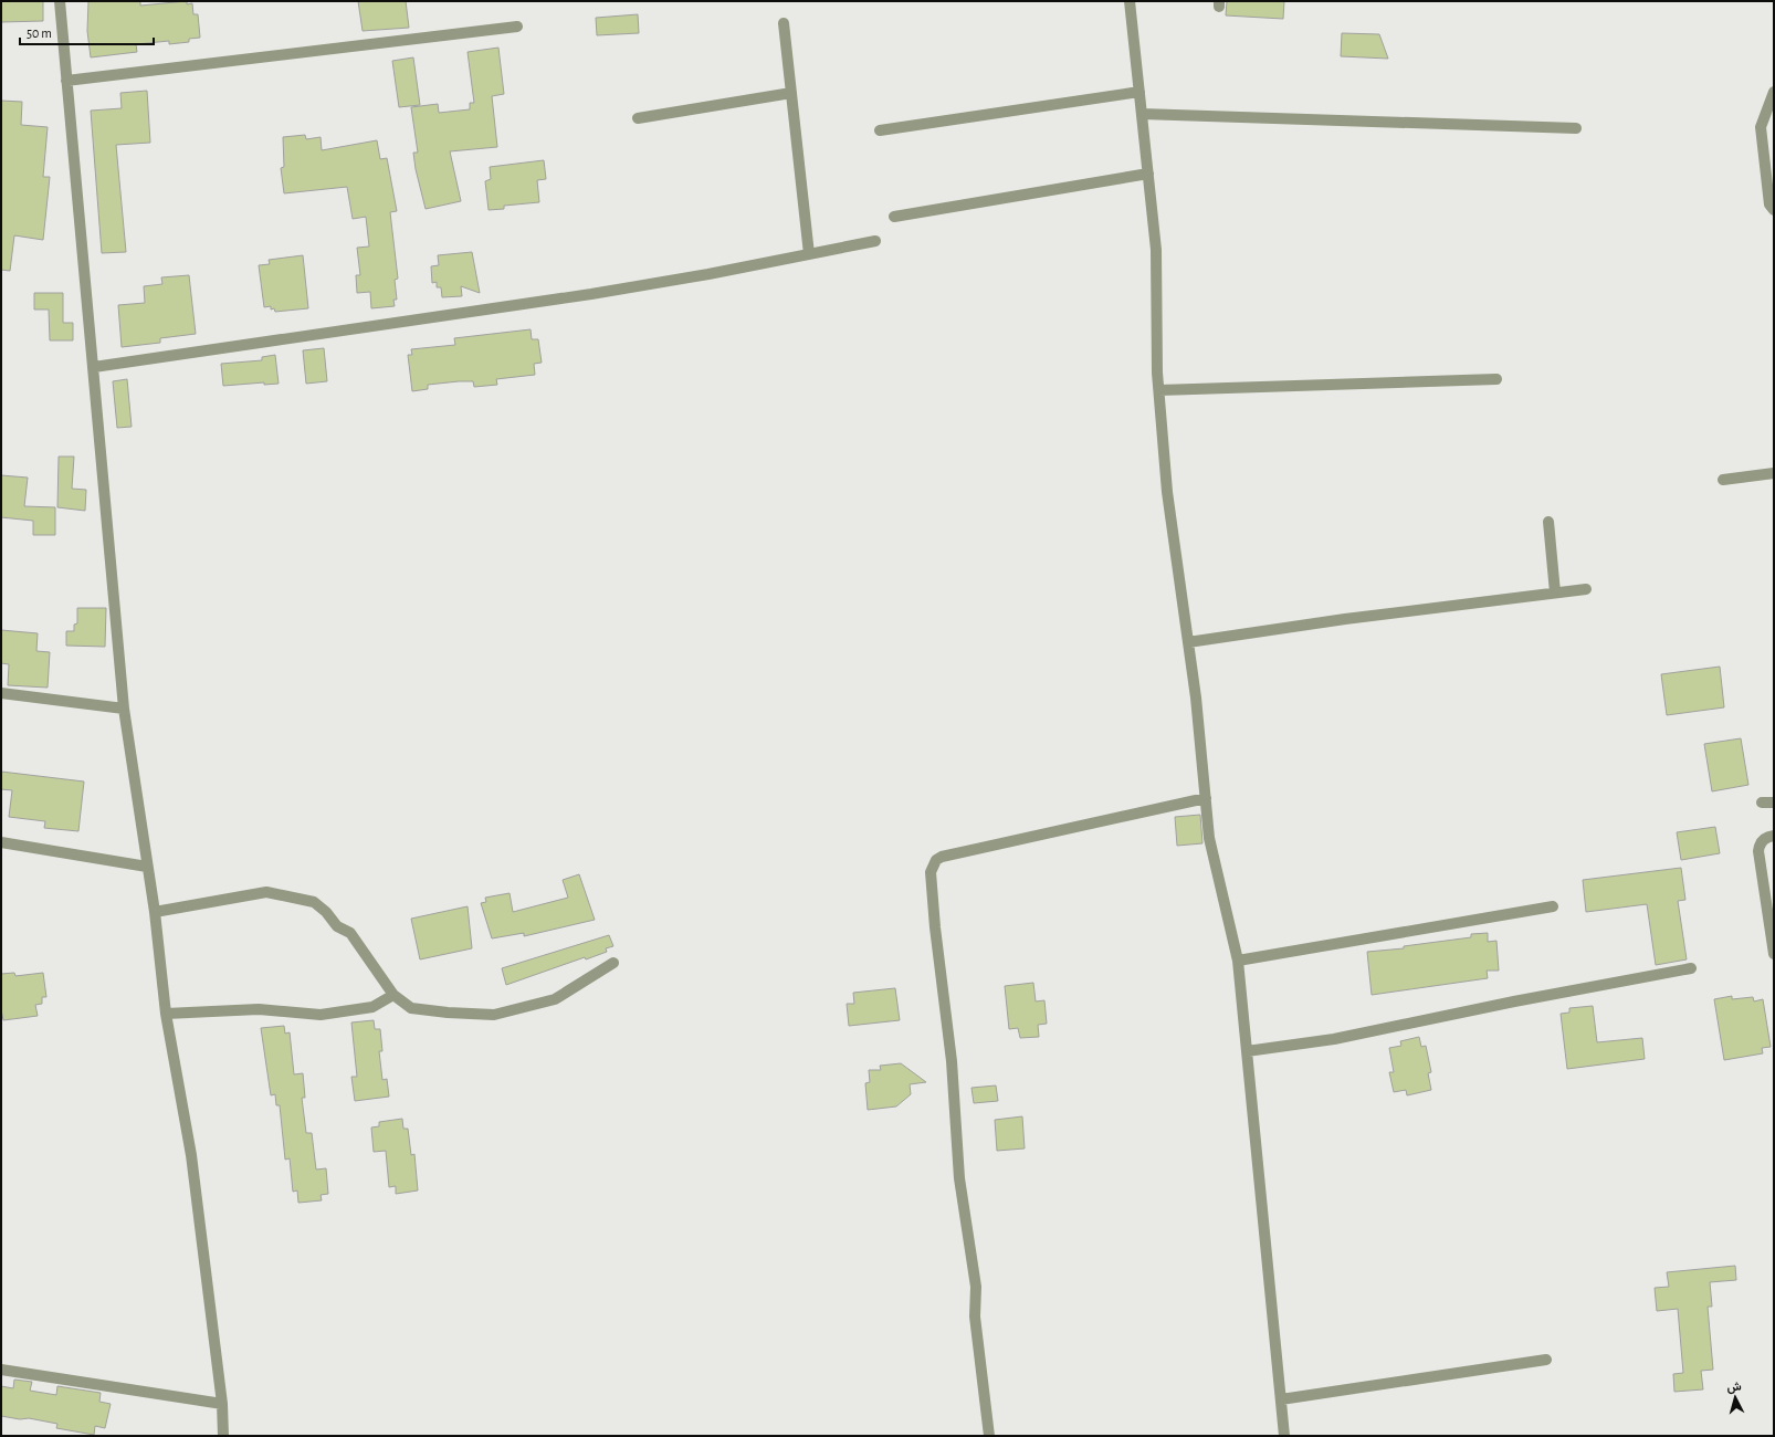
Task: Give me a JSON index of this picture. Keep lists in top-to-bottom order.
{
  "scale_bar": "50 m",
  "north": "top"
}
